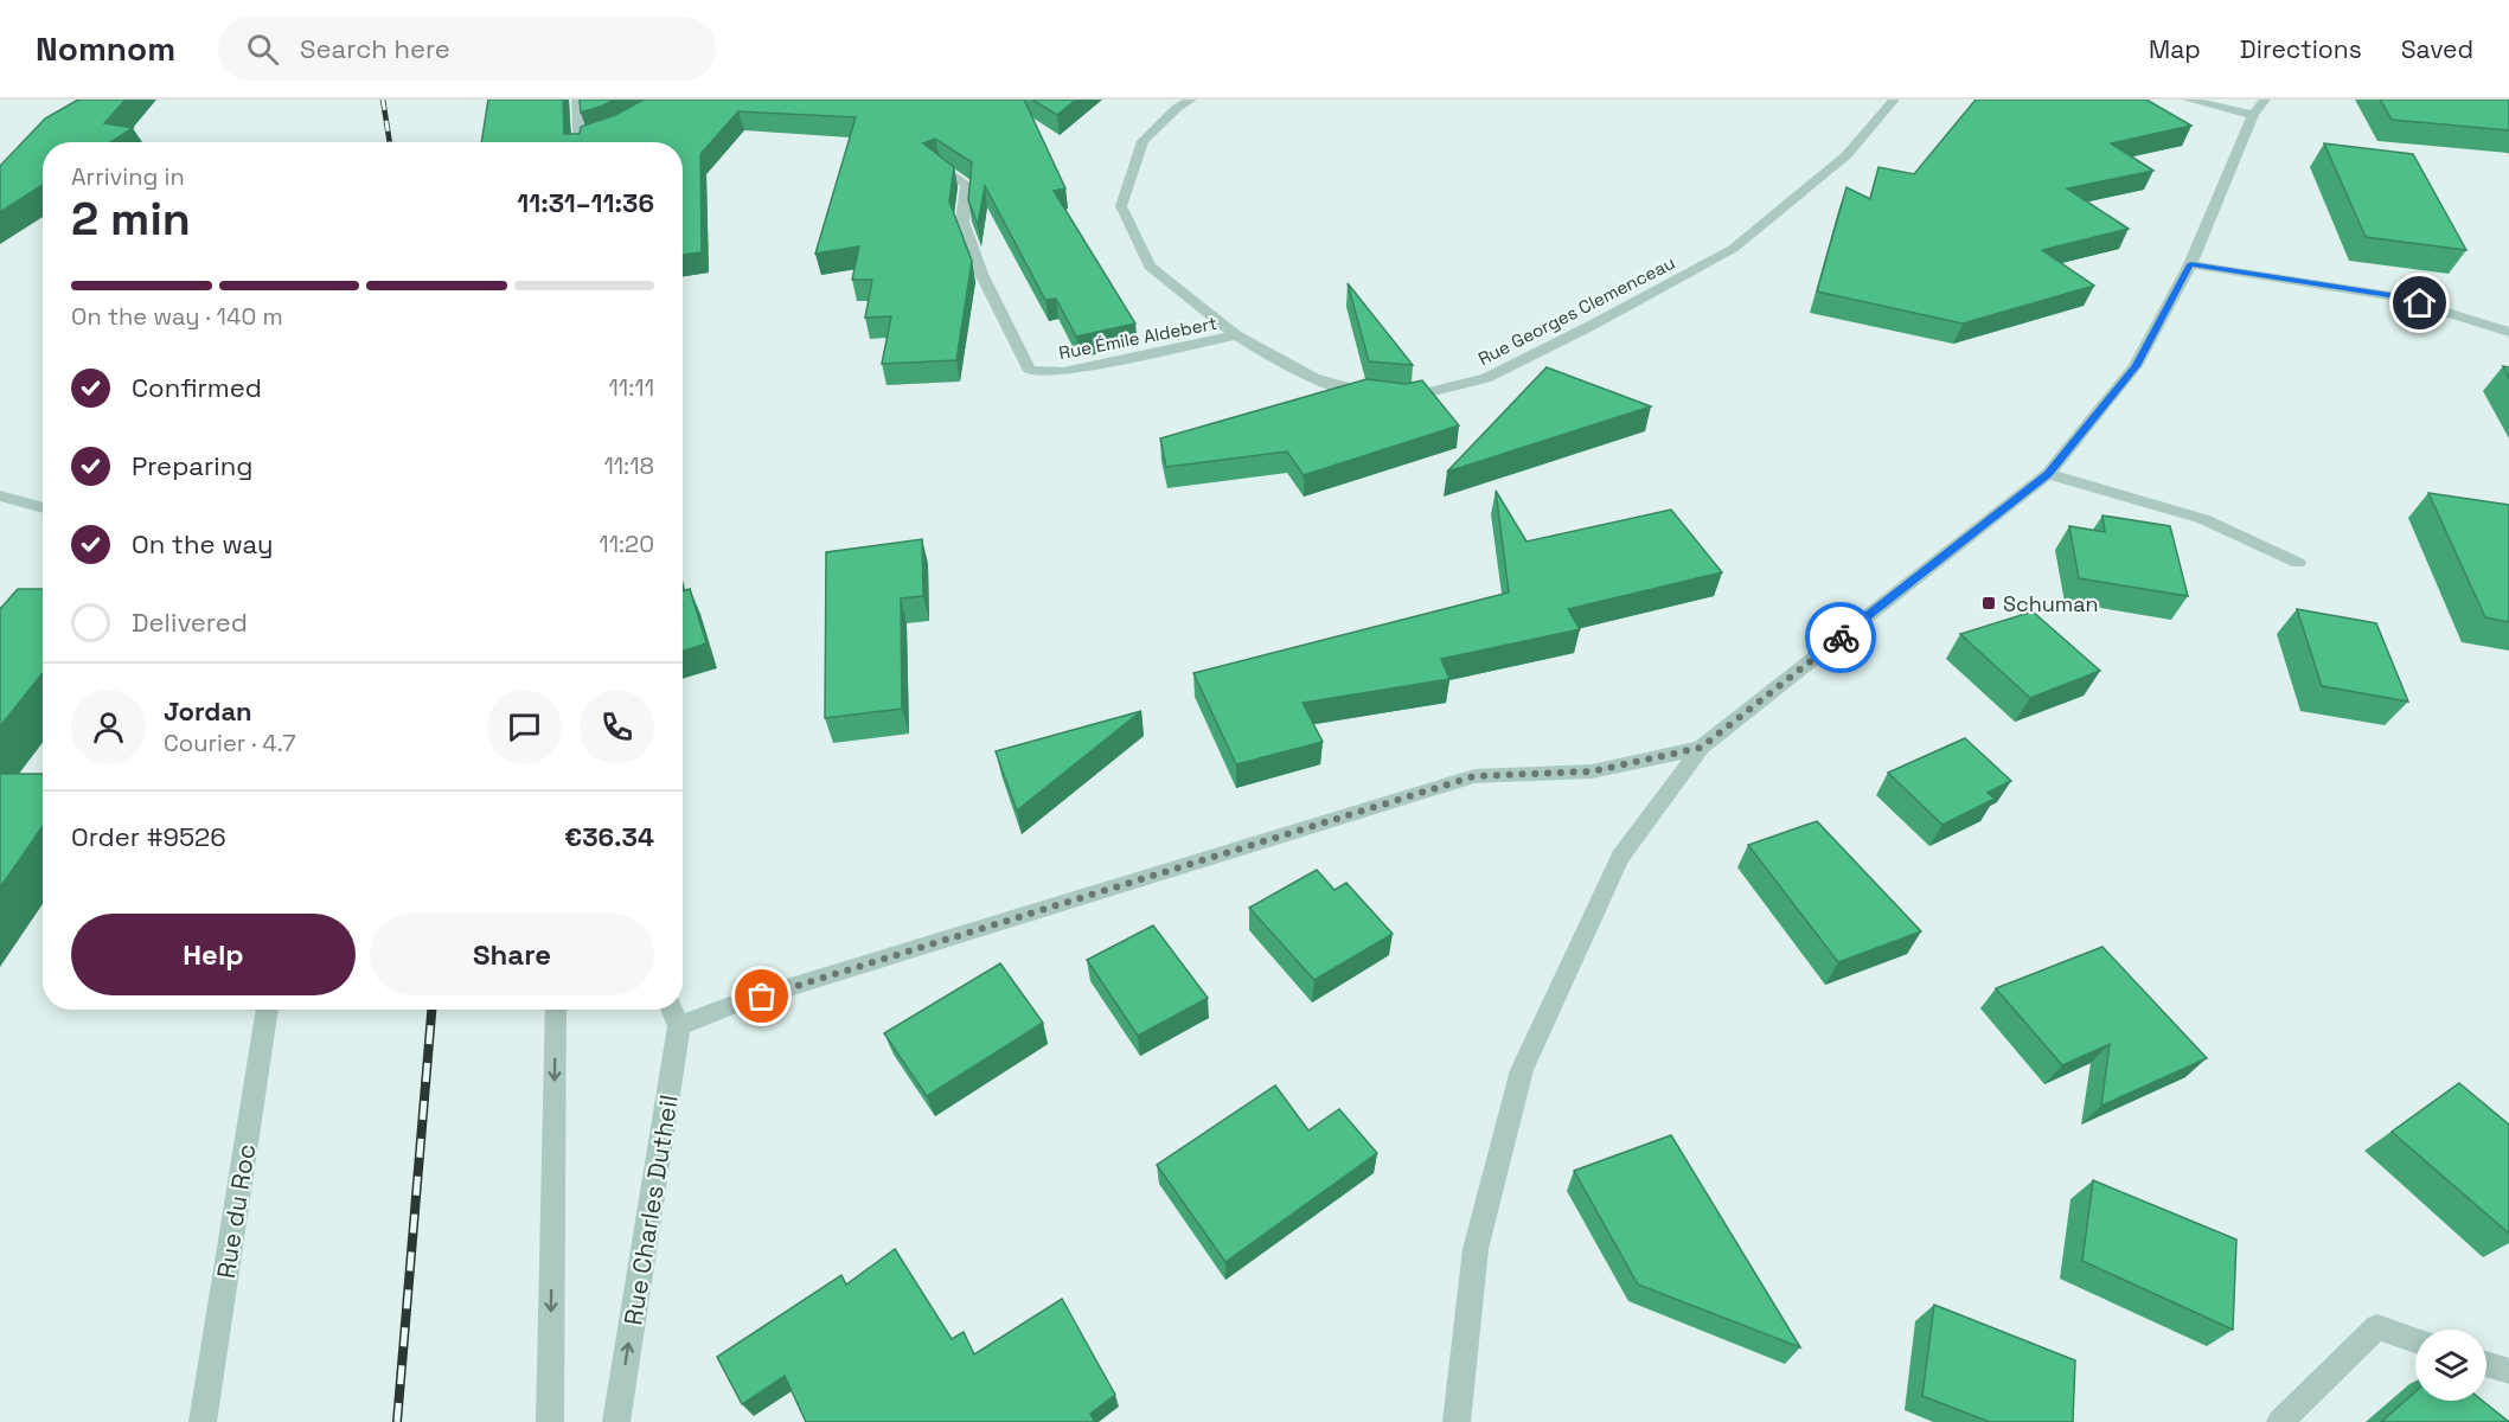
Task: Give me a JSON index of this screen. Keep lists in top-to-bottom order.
{
  "streets": {
    "street": [
      "Rue Georges Clemenceau",
      "Rue Émile Aldebert",
      "Rue Charles Dutheil",
      "Rue du Roc"
    ]
  },
  "crossings": [
    ["Rue Georges Clemenceau", "Rue Émile Aldebert"]
  ],
  "places": {
    "transit": ["Schuman"]
  },
  "page": {
    "header": "Nomnom",
    "search": "Search here",
    "nav": ["Map", "Directions", "Saved"],
    "heading": ["2 min", "Arriving in", "11:31–11:36"],
    "panel": [
      "Jordan",
      "Courier · 4.7",
      "Order #9526",
      "€36.34"
    ],
    "bar": "On the way · 140 m",
    "list": [
      ["Confirmed", "11:11"],
      ["Preparing", "11:18"],
      ["On the way", "11:20"],
      "Delivered"
    ],
    "buttons": ["Help", "Share"]
  }
}
